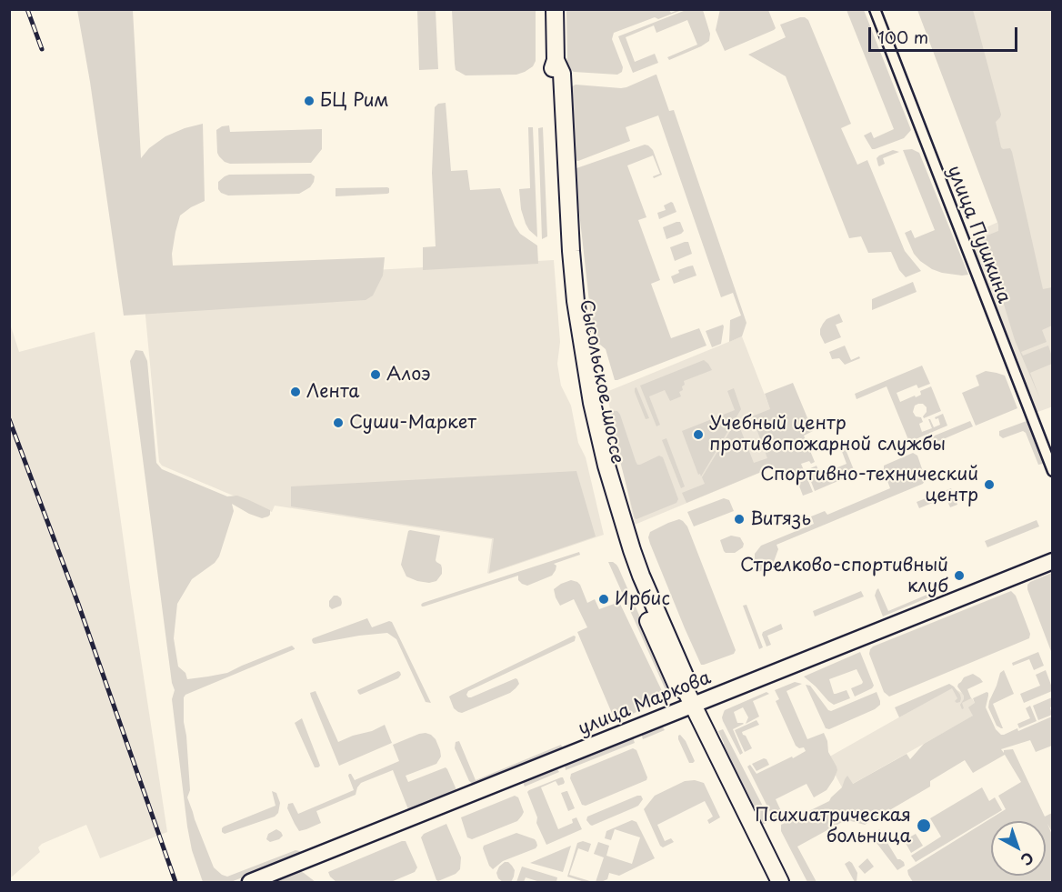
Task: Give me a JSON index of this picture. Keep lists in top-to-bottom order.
{
  "streets": {
    "main road": ["Сысольское шоссе"],
    "street": ["улица Пушкина", "улица Маркова"]
  },
  "crossings": [
    ["Сысольское шоссе", "улица Маркова"]
  ],
  "places": [
    "БЦ Рим",
    "Алоэ",
    "Лента",
    "Суши-Маркет",
    "Учебный центр противопожарной службы",
    "Спортивно-технический центр",
    "Витязь",
    "Стрелково-спортивный клуб",
    "Ирбис",
    "Психиатрическая больница"
  ],
  "scale_bar": "100 m",
  "north": "bottom right"
}
